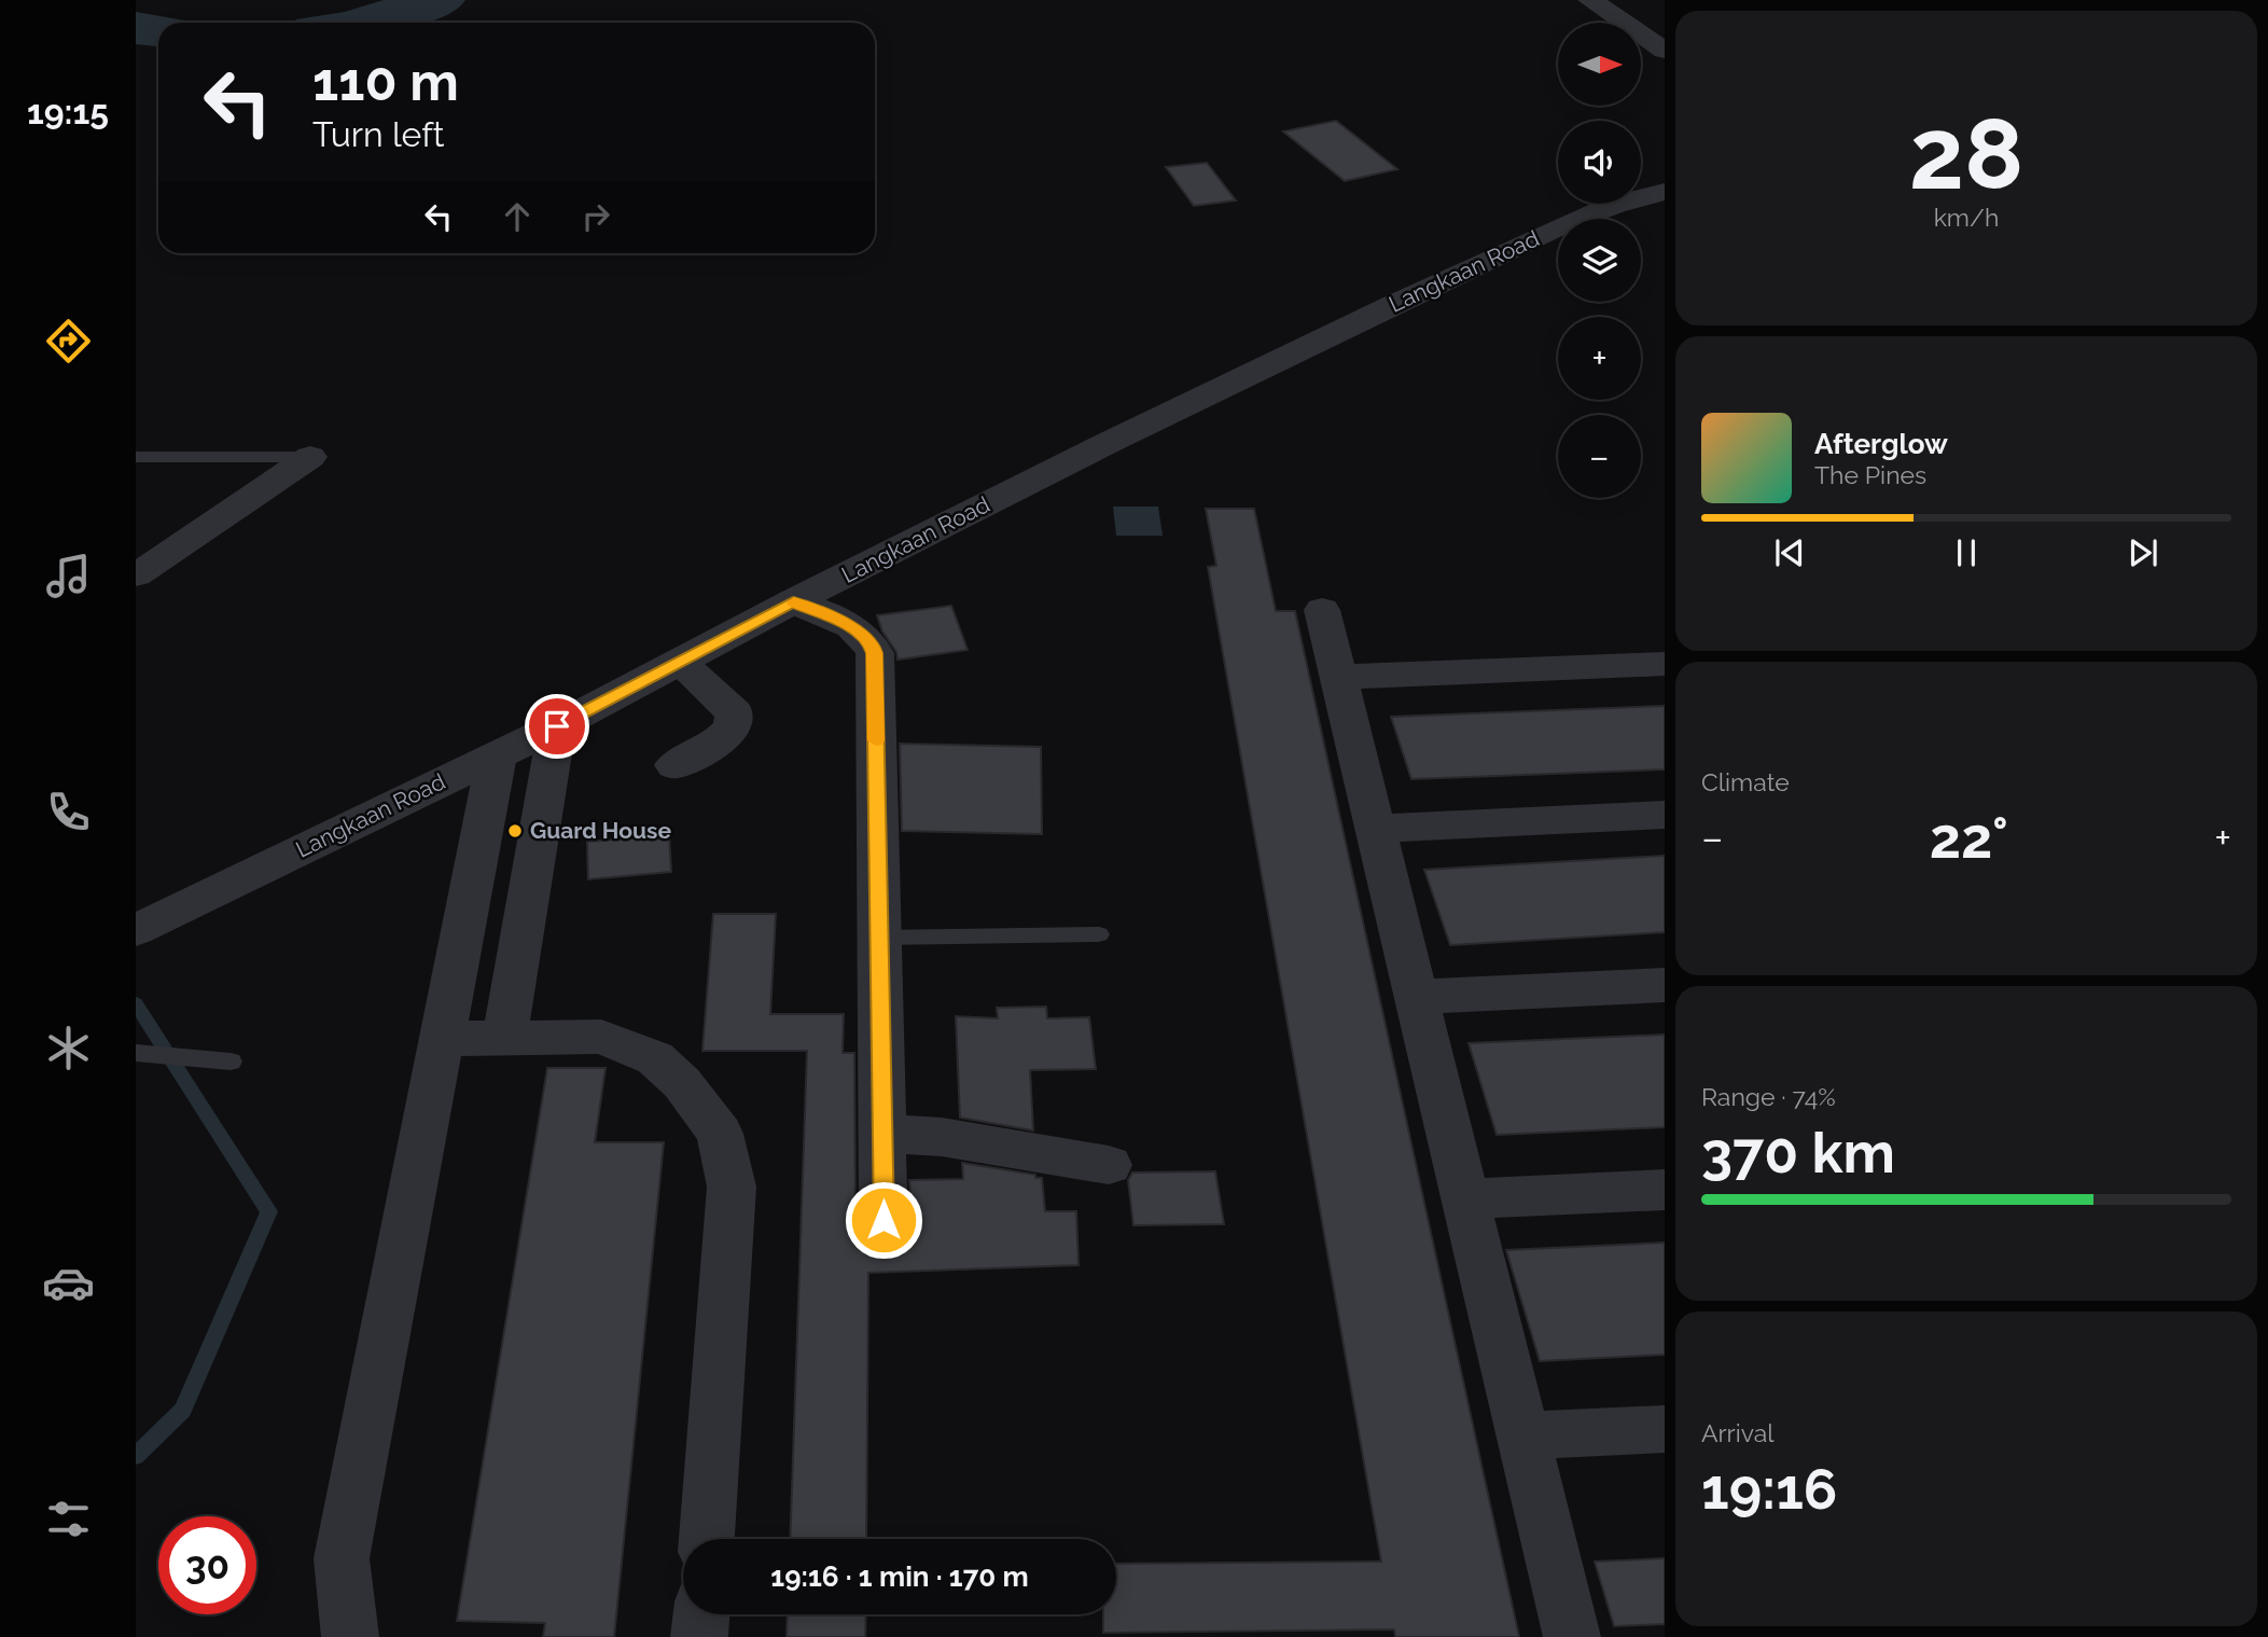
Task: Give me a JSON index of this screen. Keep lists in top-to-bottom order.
{
  "streets": {
    "street": ["Langkaan Road"]
  },
  "places": ["Guard House"],
  "north": "right",
  "page": {
    "tabs": "19:15",
    "tile": [
      ["28", "km/h"],
      "Climate",
      ["Range · 74%", "370 km"],
      ["Arrival", "19:16"]
    ],
    "map_buttons": ["+", "−"],
    "turn": ["110 m", "Turn left"],
    "song": ["Afterglow", "The Pines"],
    "heat": ["−", "22°", "+"],
    "limit": "30",
    "trip": "19:16 · 1 min · 170 m"
  }
}
